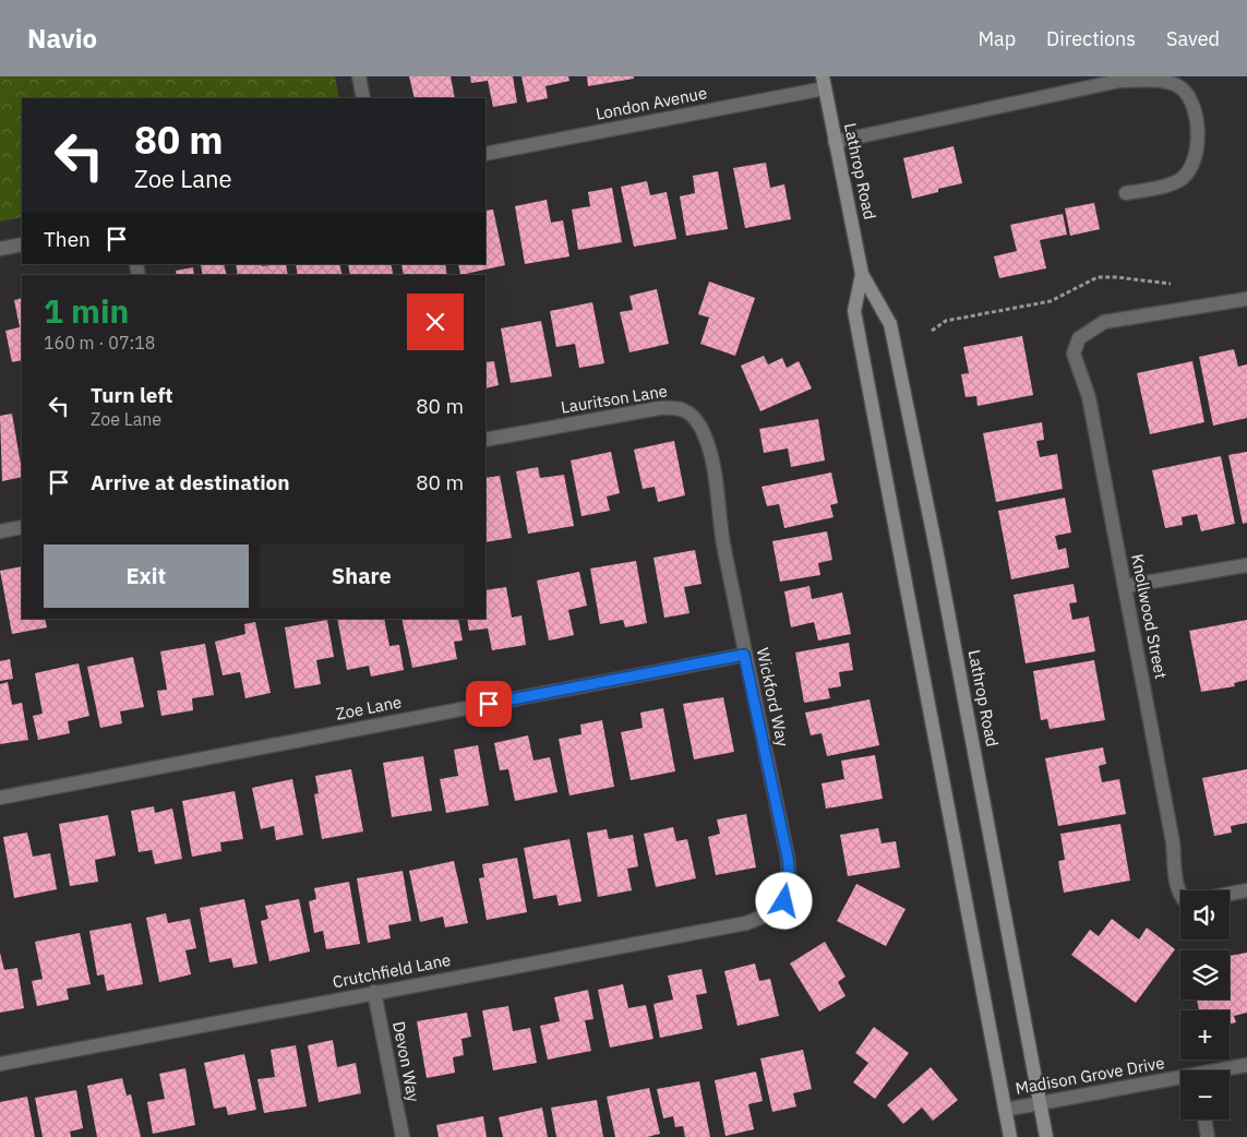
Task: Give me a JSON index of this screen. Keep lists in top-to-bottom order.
{
  "streets": {
    "main road": ["Lathrop Road"],
    "street": [
      "London Avenue",
      "Lauritson Lane",
      "Knollwood Street",
      "Wickford Way",
      "Zoe Lane",
      "Crutchfield Lane",
      "Devon Way",
      "Madison Grove Drive"
    ]
  },
  "crossings": [
    ["London Avenue", "Lathrop Road"],
    ["Lathrop Road", "Madison Grove Drive"],
    ["Lauritson Lane", "Wickford Way"],
    ["Wickford Way", "Zoe Lane"],
    ["Wickford Way", "Crutchfield Lane"],
    ["Crutchfield Lane", "Devon Way"]
  ],
  "page": {
    "header": "Navio",
    "nav": ["Map", "Directions", "Saved"],
    "turn": ["80 m", "Zoe Lane"],
    "then": "Then",
    "heading": ["1 min", "160 m · 07:18"],
    "list": [
      {
        "name": "Turn left",
        "note": "Zoe Lane",
        "value": "80 m"
      },
      {
        "name": "Arrive at destination",
        "value": "80 m"
      }
    ],
    "buttons": ["Exit", "Share"],
    "map_buttons": ["+", "−"]
  }
}
